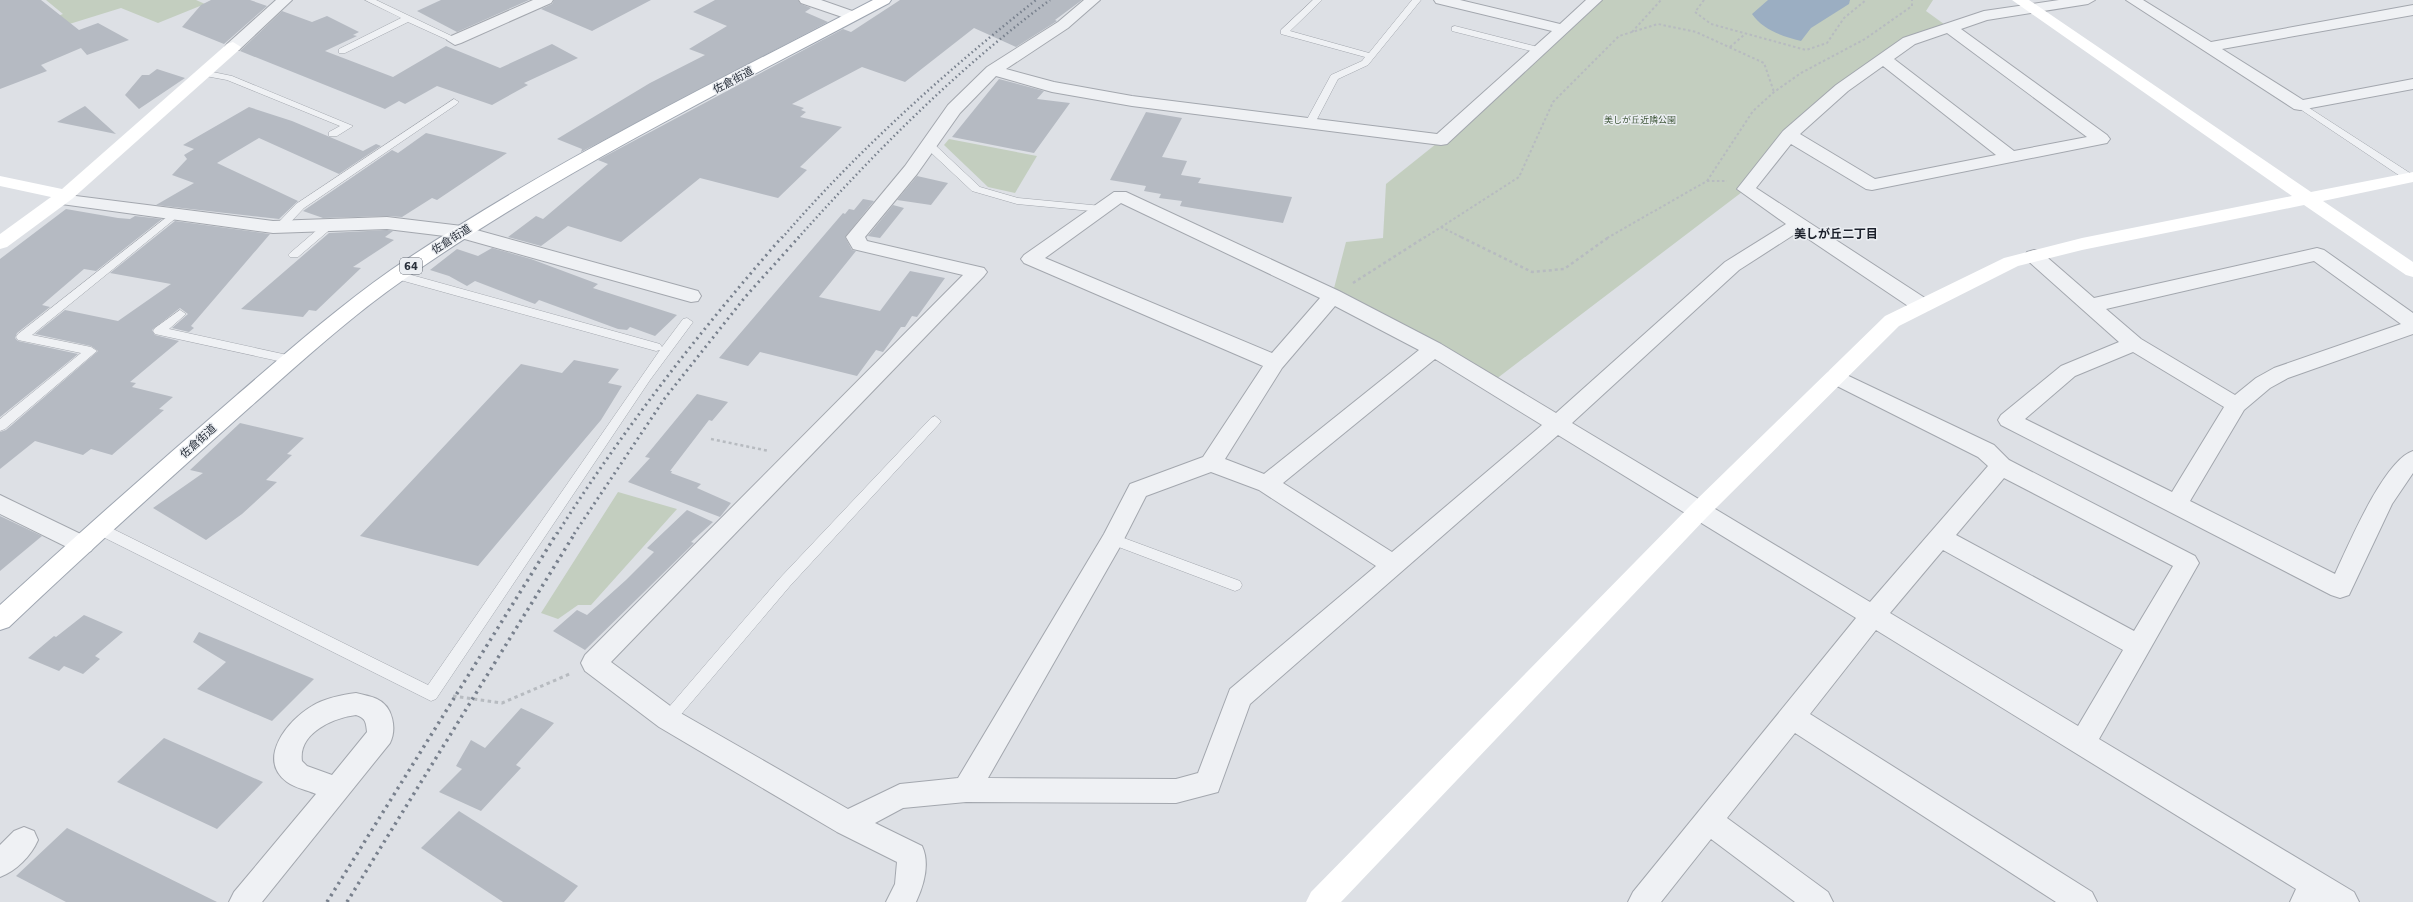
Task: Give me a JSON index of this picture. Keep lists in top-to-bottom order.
{
  "streets": {
    "street": ["佐倉街道", "64"]
  },
  "districts": ["美しが丘二丁目"],
  "parks": ["美しが丘近隣公園"]
}
